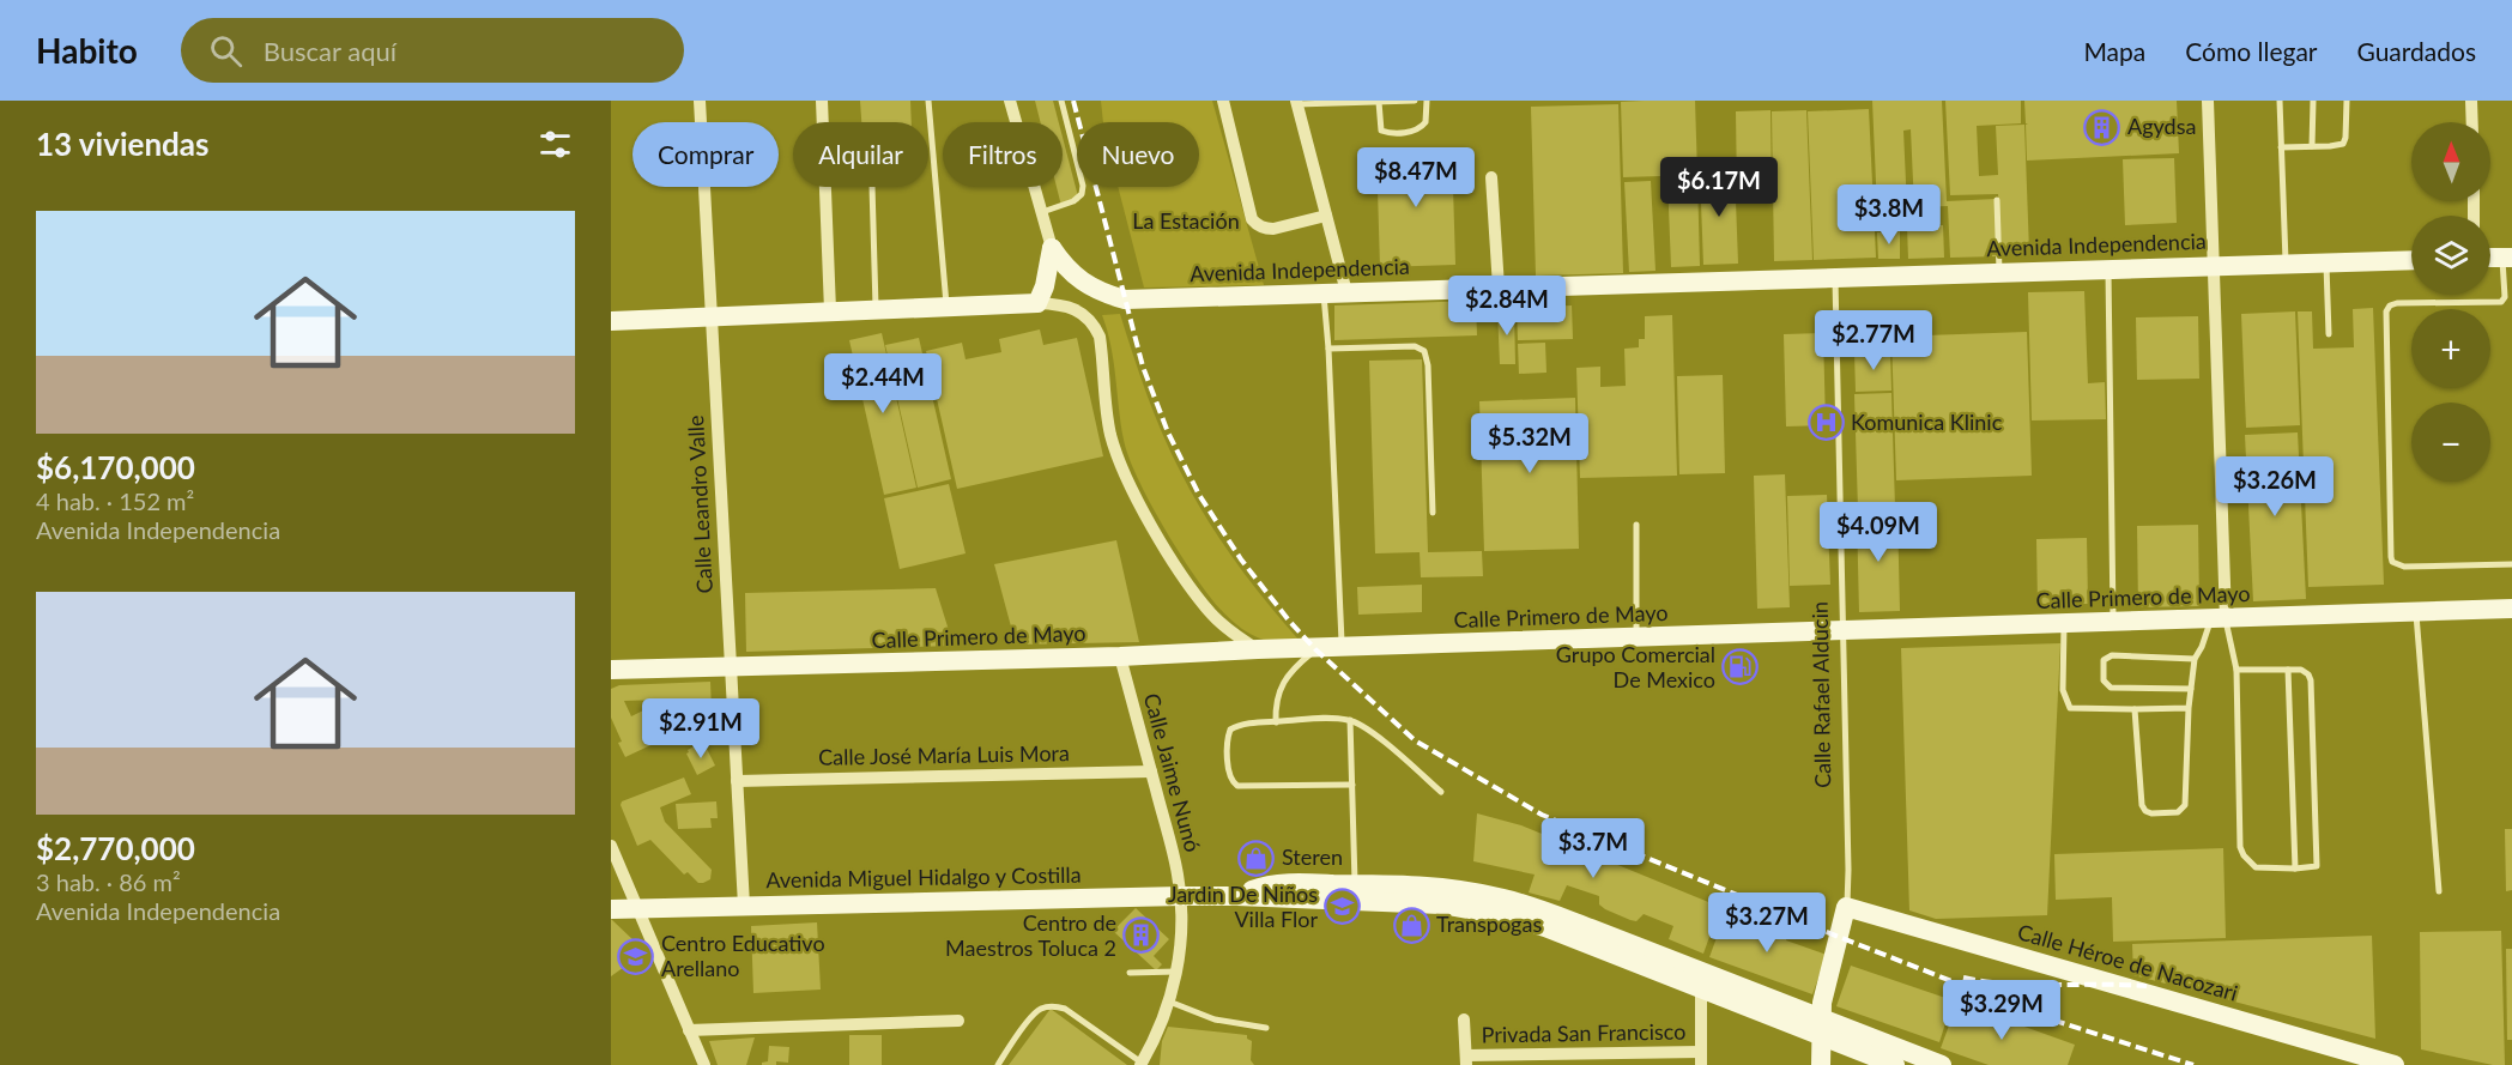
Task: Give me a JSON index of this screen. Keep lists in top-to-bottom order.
{
  "streets": {
    "main road": [
      "Avenida Independencia",
      "Calle Primero de Mayo",
      "Calle Rafael Alducin",
      "Avenida Miguel Hidalgo y Costilla",
      "Calle Héroe de Nacozari"
    ],
    "street": [
      "Calle Leandro Valle",
      "Calle José María Luis Mora",
      "Calle Jaime Nunó",
      "Privada San Francisco"
    ]
  },
  "crossings": [
    ["Avenida Independencia", "Calle Rafael Alducin"],
    ["Calle Leandro Valle", "Calle Primero de Mayo"],
    ["Calle Leandro Valle", "Calle José María Luis Mora"],
    ["Calle Leandro Valle", "Avenida Miguel Hidalgo y Costilla"],
    ["Calle Primero de Mayo", "Calle Rafael Alducin"],
    ["Calle Primero de Mayo", "Calle Jaime Nunó"],
    ["Calle Rafael Alducin", "Avenida Miguel Hidalgo y Costilla"],
    ["Calle Rafael Alducin", "Calle Héroe de Nacozari"],
    ["Calle José María Luis Mora", "Calle Jaime Nunó"],
    ["Calle Jaime Nunó", "Avenida Miguel Hidalgo y Costilla"]
  ],
  "parks": ["La Estación"],
  "places": {
    "building": ["Agydsa", "Centro de Maestros Toluca 2"],
    "hospital": ["Komunica Klinic"],
    "fuel station": ["Grupo Comercial De Mexico"],
    "shop": ["Steren", "Transpogas"],
    "school or university": ["Jardin De Niños Villa Flor", "Centro Educativo Arellano"]
  },
  "north": "top",
  "page": {
    "header": "Habito",
    "search": "Buscar aquí",
    "nav": ["Mapa", "Cómo llegar", "Guardados"],
    "heading": "13 viviendas",
    "map_buttons": ["+", "−"],
    "chip": [
      "Comprar",
      "Alquilar",
      "Filtros",
      "Nuevo"
    ],
    "price": [
      "$8.47M",
      "$6.17M",
      "$3.8M",
      "$2.84M",
      "$2.77M",
      "$2.44M",
      "$5.32M",
      "$3.26M",
      "$4.09M",
      "$2.91M",
      "$3.7M",
      "$3.27M",
      "$3.29M"
    ],
    "list": [
      {
        "name": "$6,170,000",
        "note": "4 hab. · 152 m² · Avenida Independencia"
      },
      {
        "name": "$2,770,000",
        "note": "3 hab. · 86 m² · Avenida Independencia"
      }
    ]
  }
}
